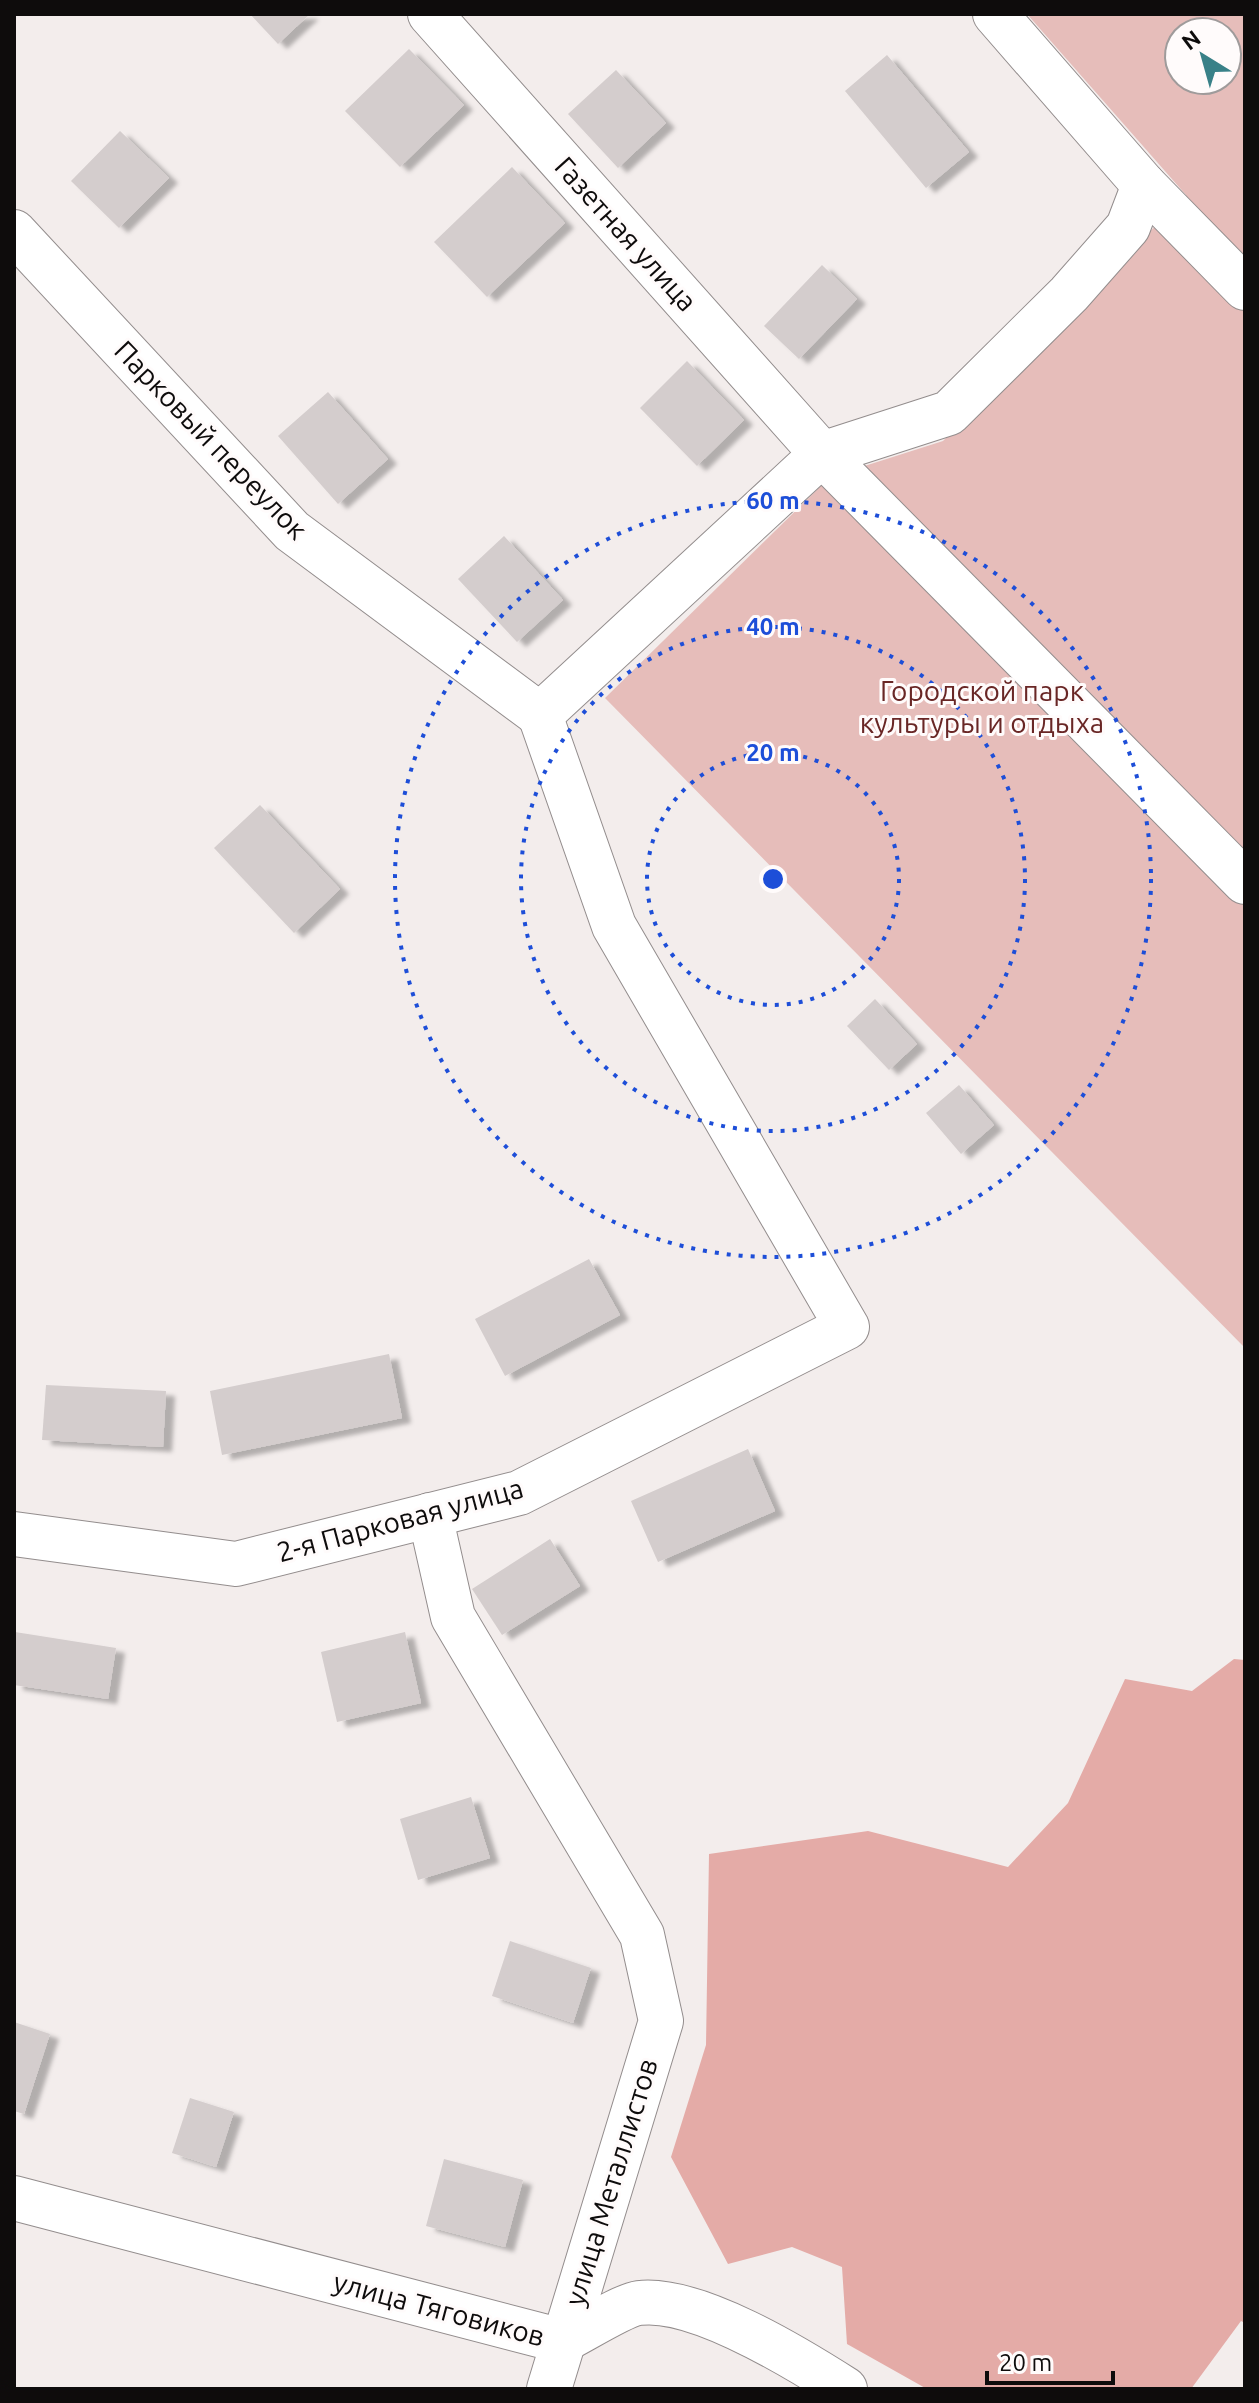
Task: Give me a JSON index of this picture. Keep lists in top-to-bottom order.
{
  "streets": {
    "street": [
      "Газетная улица",
      "Парковый переулок",
      "2-я Парковая улица",
      "улица Металлистов",
      "улица Тяговиков"
    ]
  },
  "crossings": [
    ["Парковый переулок", "2-я Парковая улица"],
    ["2-я Парковая улица", "улица Металлистов"],
    ["улица Металлистов", "улица Тяговиков"]
  ],
  "parks": ["Городской парк культуры и отдыха"],
  "scale_bar": "20 m",
  "north": "top left",
  "rings": ["60 m", "40 m", "20 m"]
}
